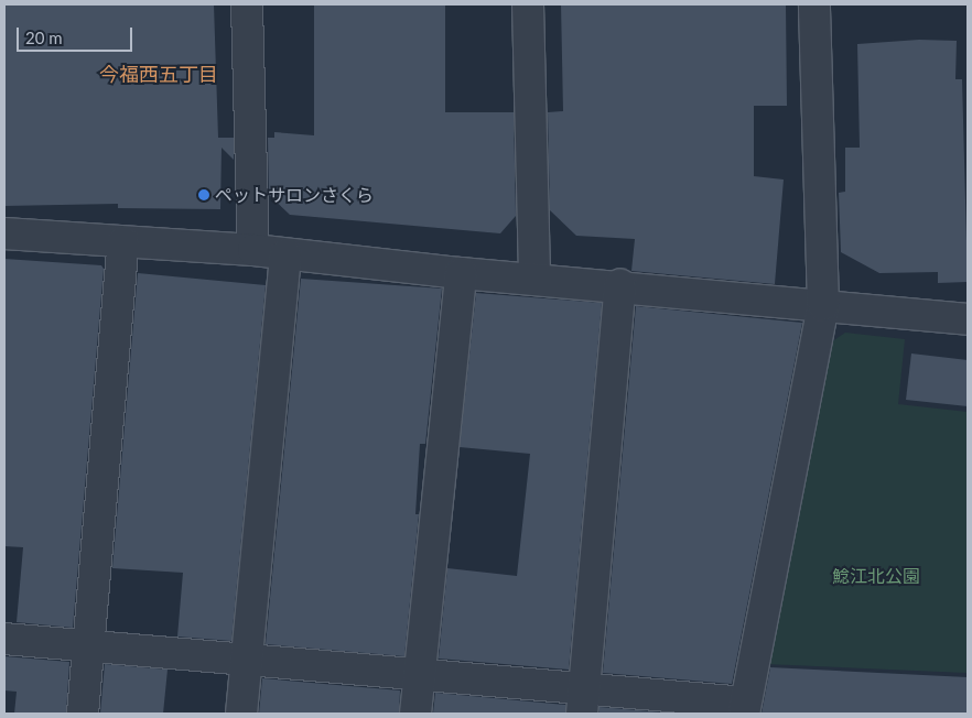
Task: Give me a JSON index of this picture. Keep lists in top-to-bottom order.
{
  "districts": ["今福西五丁目"],
  "parks": ["鯰江北公園"],
  "places": ["ペットサロンさくら"],
  "scale_bar": "20 m"
}
